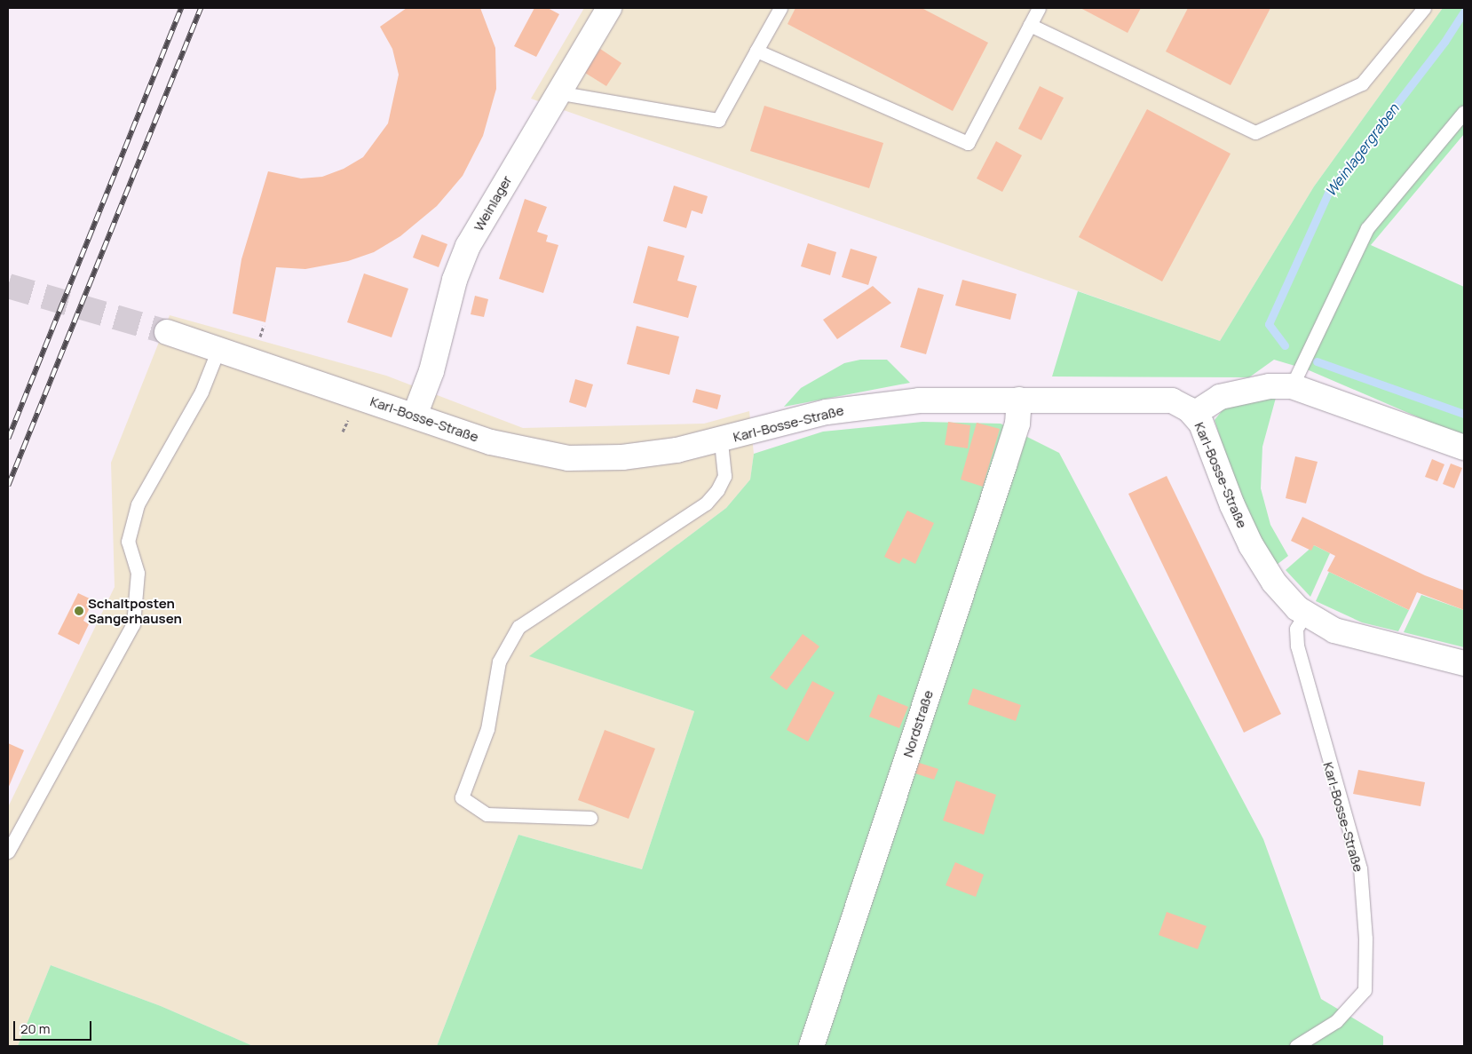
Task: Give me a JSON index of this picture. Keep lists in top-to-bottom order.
{
  "streets": {
    "street": ["Weinlager", "Karl-Bosse-Straße", "Nordstraße"]
  },
  "crossings": [
    ["Weinlager", "Karl-Bosse-Straße"],
    ["Karl-Bosse-Straße", "Nordstraße"]
  ],
  "water": ["Weinlagergraben"],
  "places": ["Schaltposten Sangerhausen"],
  "scale_bar": "20 m"
}
